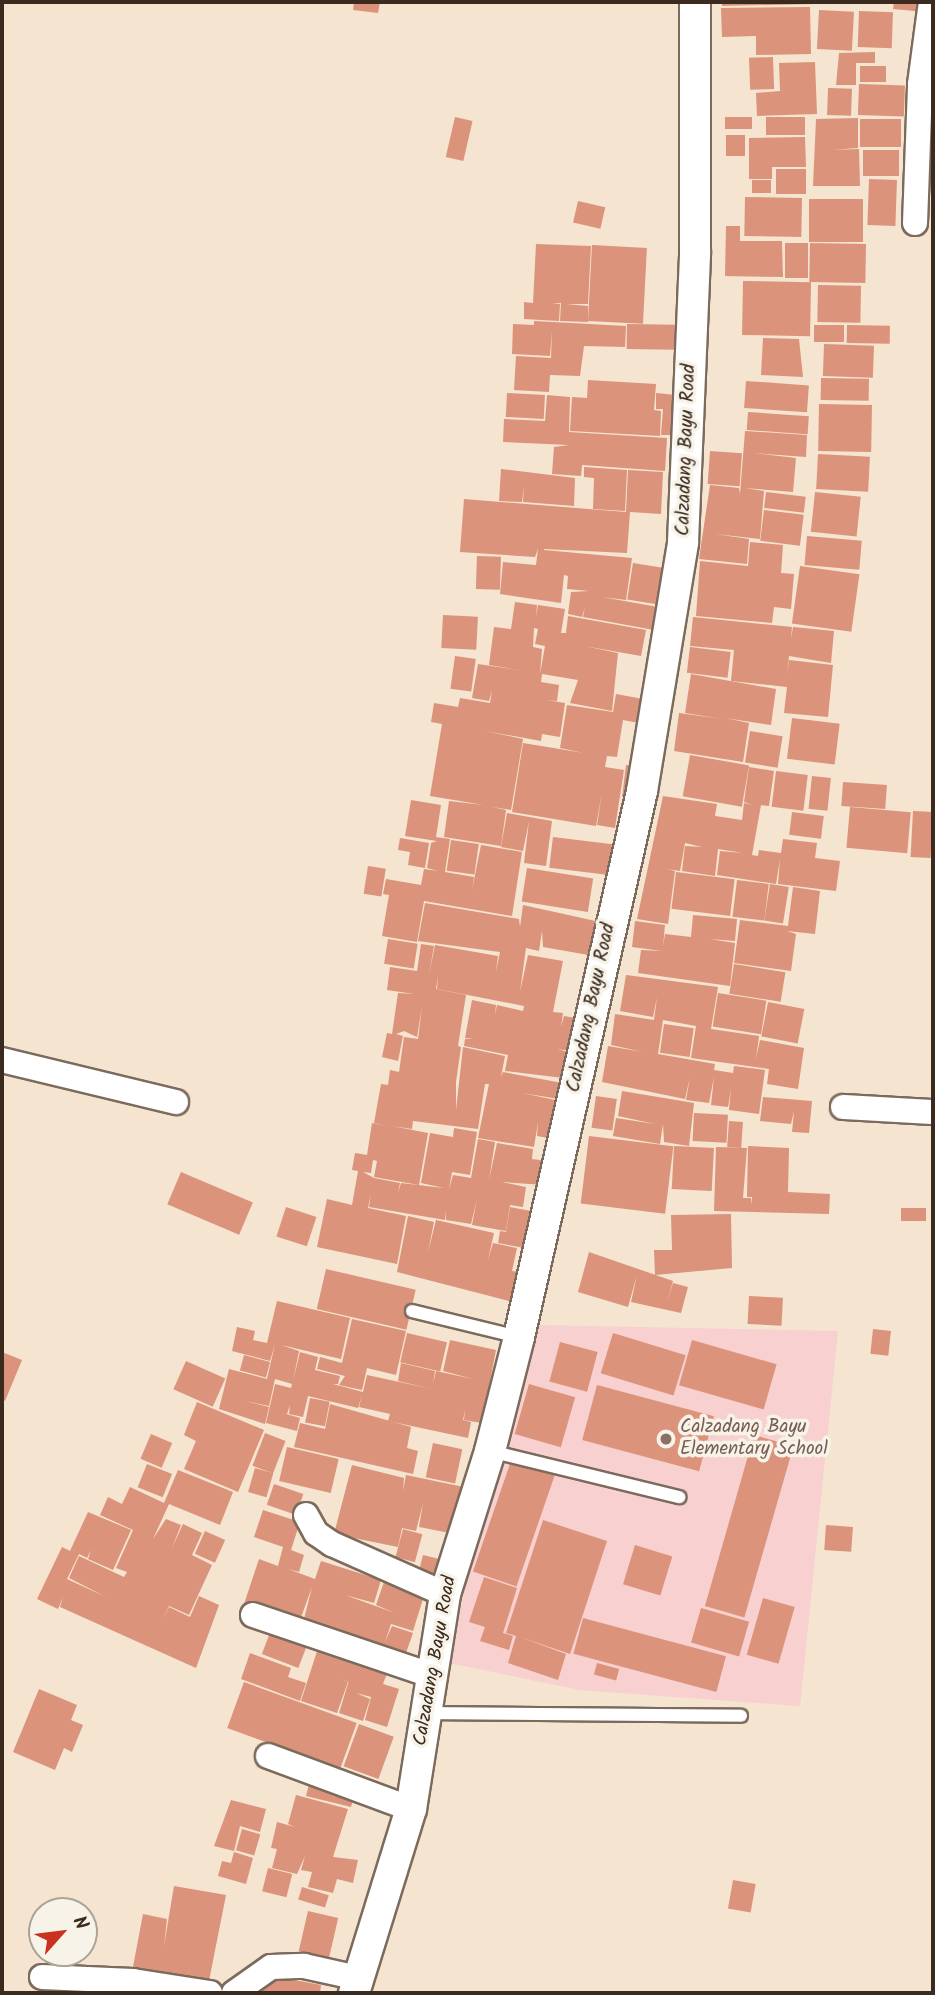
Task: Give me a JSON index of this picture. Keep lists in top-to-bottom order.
{
  "streets": {
    "street": ["Calzadang Bayu Road"]
  },
  "places": ["Calzadang Bayu Elementary School"],
  "north": "top right"
}
